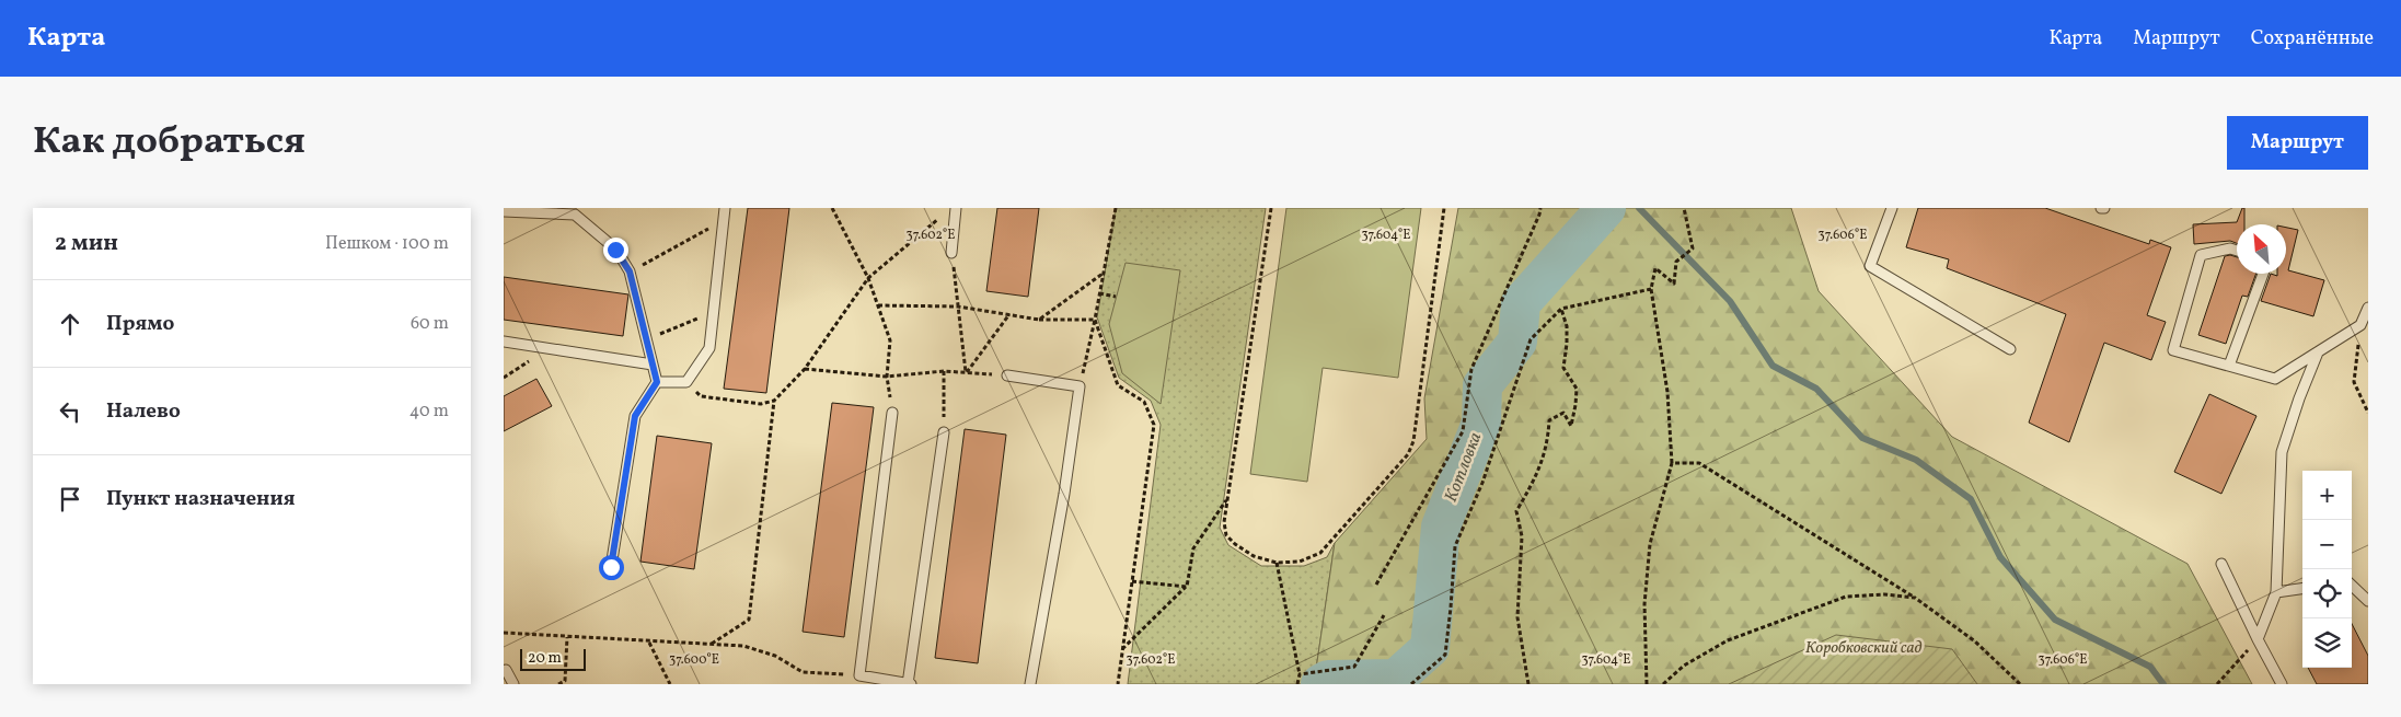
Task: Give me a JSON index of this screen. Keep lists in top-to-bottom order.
{
  "water": ["Котловка"],
  "parks": ["Коробковский сад"],
  "scale_bar": "20 m",
  "north": "top left",
  "page": {
    "header": "Карта",
    "nav": ["Карта", "Маршрут", "Сохранённые"],
    "title": "Как добраться",
    "buttons": "Маршрут",
    "heading": ["2 мин", "Пешком · 100 m"],
    "list": [
      ["Прямо", "60 m"],
      ["Налево", "40 m"],
      "Пункт назначения"
    ],
    "map_buttons": ["+", "−"],
    "scale": "20 m"
  },
  "coordinates": [
    "37.602°E",
    "37.604°E",
    "37.606°E",
    "37.600°E"
  ]
}
